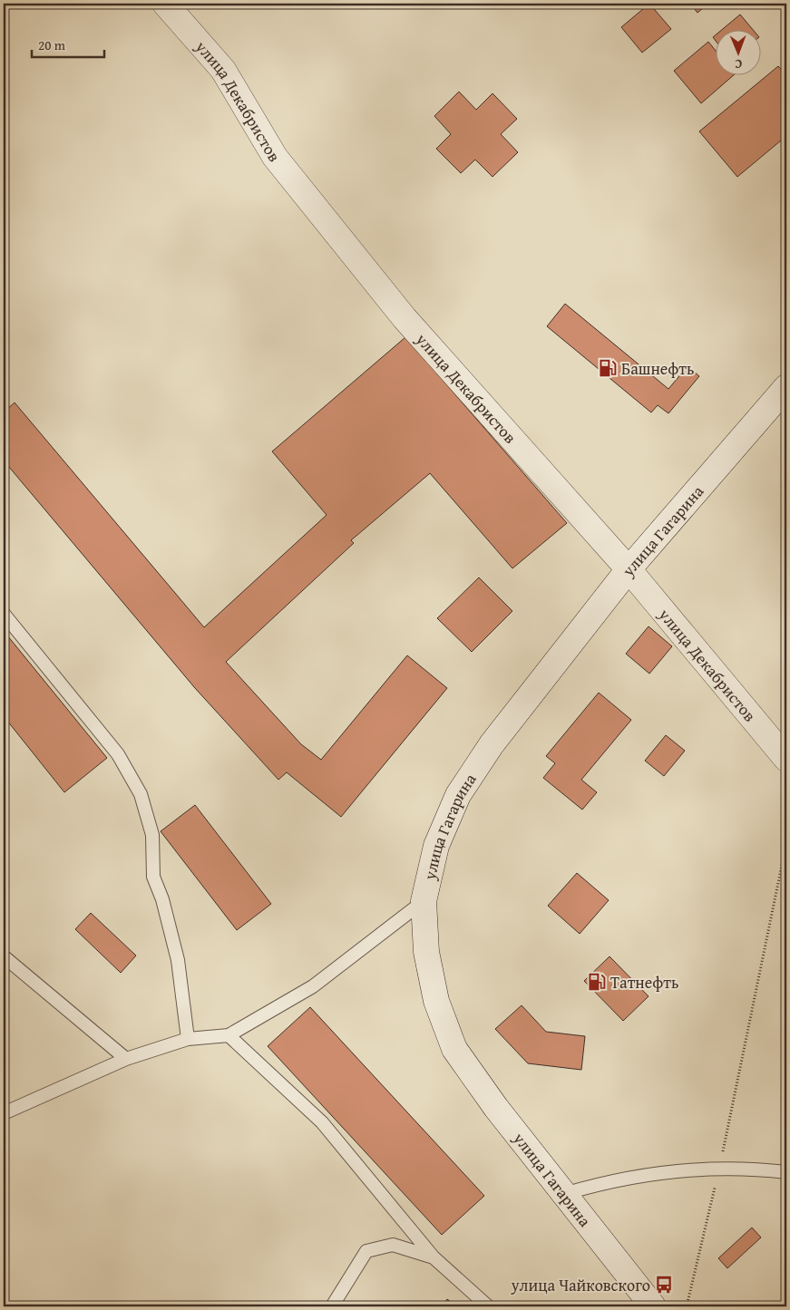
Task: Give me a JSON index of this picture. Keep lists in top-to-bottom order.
{
  "streets": {
    "main road": ["улица Декабристов", "улица Гагарина"]
  },
  "crossings": [
    ["улица Декабристов", "улица Гагарина"]
  ],
  "places": {
    "fuel station": ["Башнефть", "Татнефть"],
    "bus stop": ["улица Чайковского"]
  },
  "scale_bar": "20 m",
  "north": "bottom"
}
